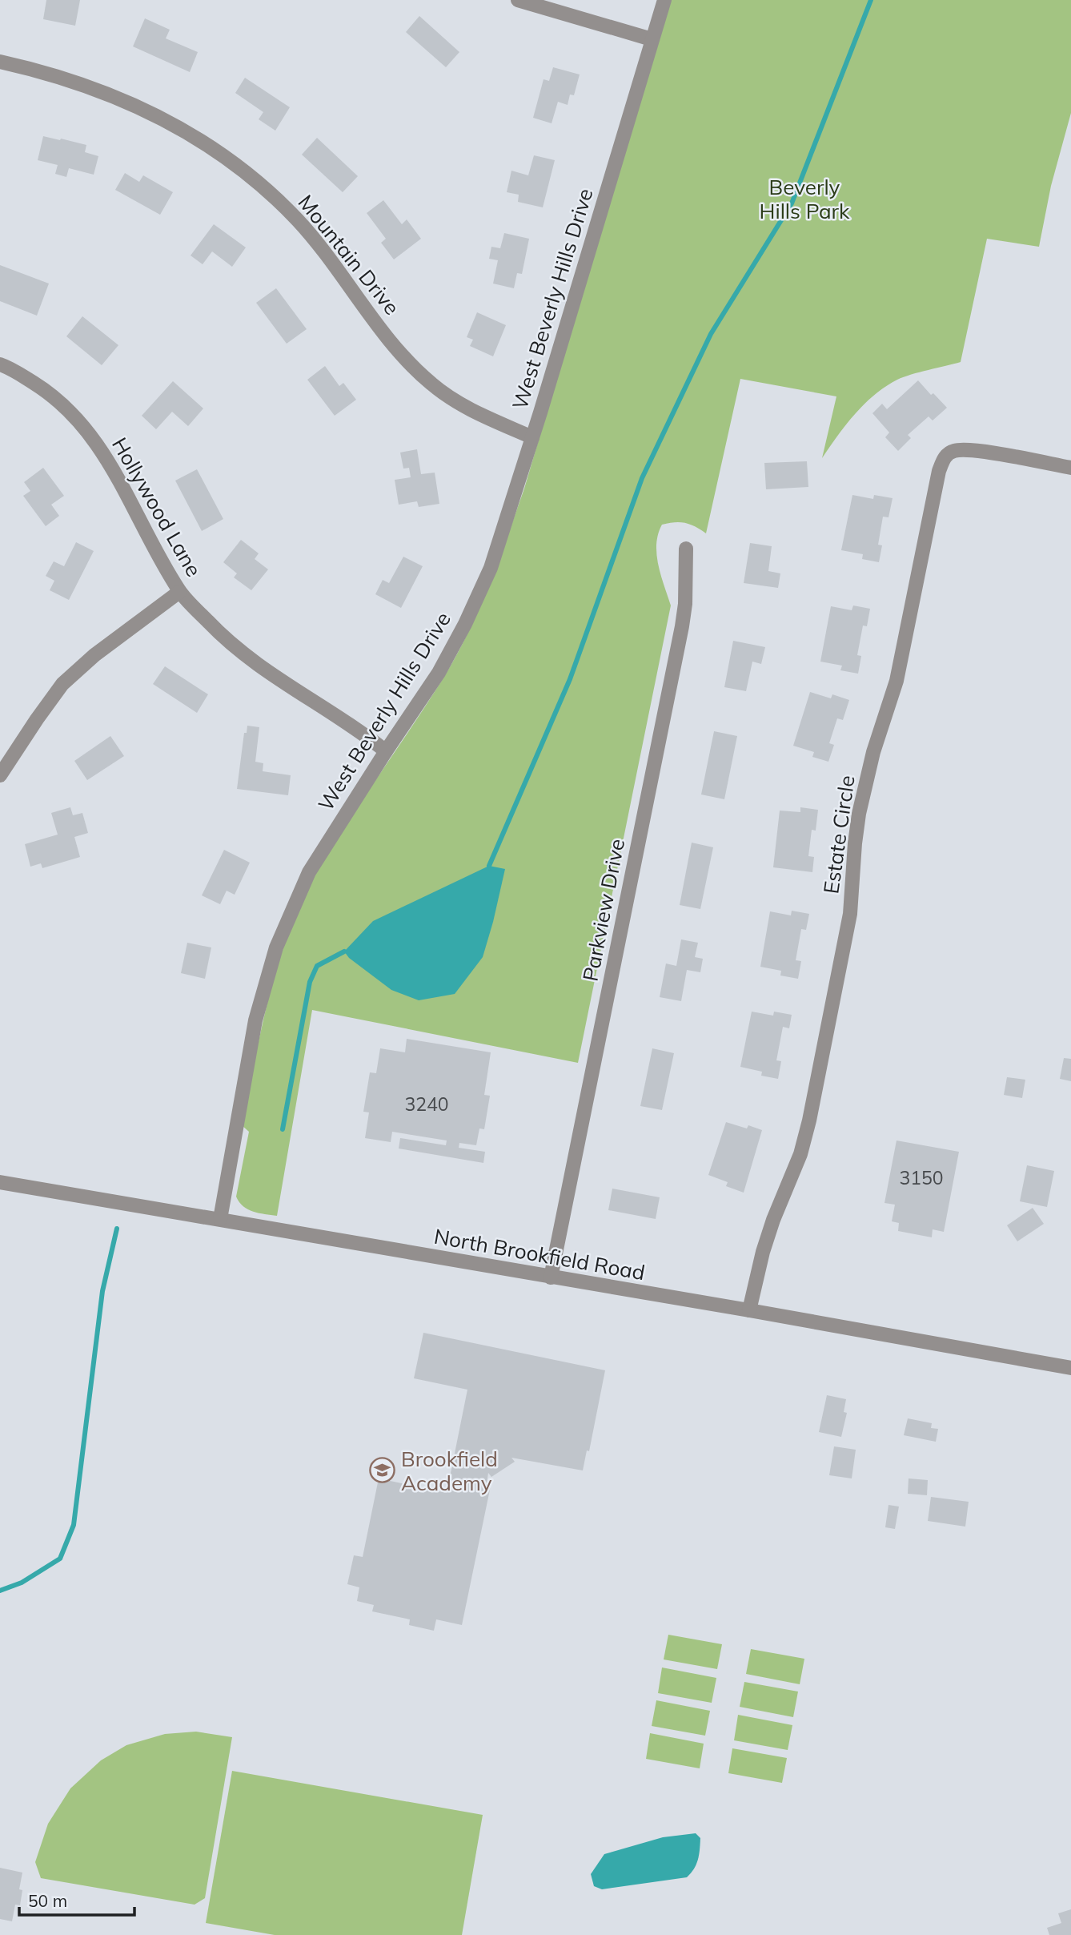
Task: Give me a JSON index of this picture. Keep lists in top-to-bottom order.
{
  "streets": {
    "street": [
      "Mountain Drive",
      "West Beverly Hills Drive",
      "Hollywood Lane",
      "Estate Circle",
      "Parkview Drive",
      "North Brookfield Road"
    ]
  },
  "crossings": [
    ["Mountain Drive", "West Beverly Hills Drive"],
    ["West Beverly Hills Drive", "Hollywood Lane"],
    ["West Beverly Hills Drive", "North Brookfield Road"],
    ["Estate Circle", "North Brookfield Road"],
    ["Parkview Drive", "North Brookfield Road"]
  ],
  "parks": ["Beverly Hills Park"],
  "places": {
    "school or university": ["Brookfield Academy"]
  },
  "house_numbers": ["3240", "3150"],
  "scale_bar": "50 m"
}
